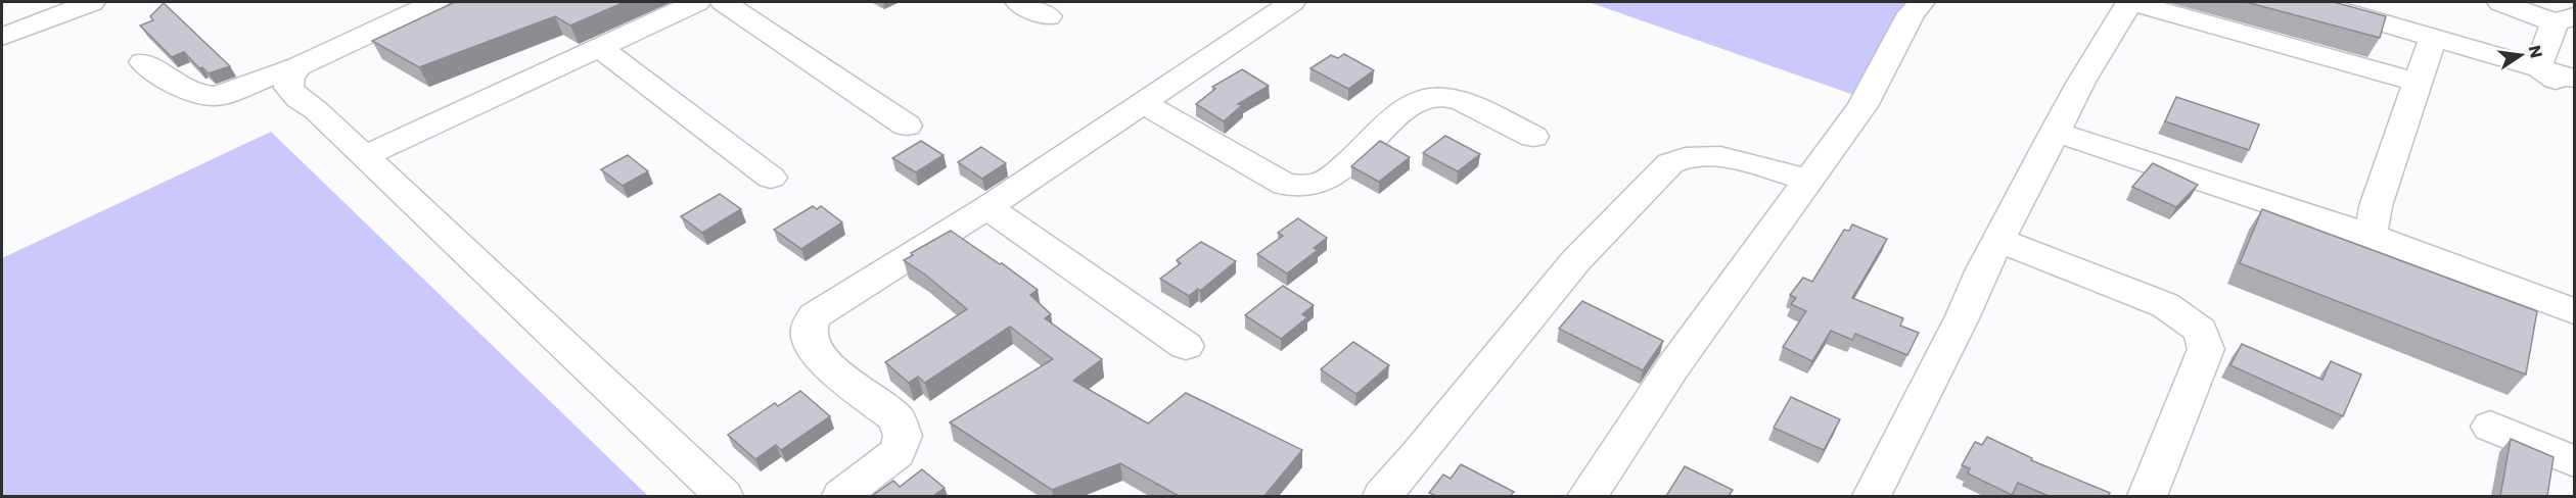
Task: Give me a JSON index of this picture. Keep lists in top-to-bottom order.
{
  "north": "right"
}
